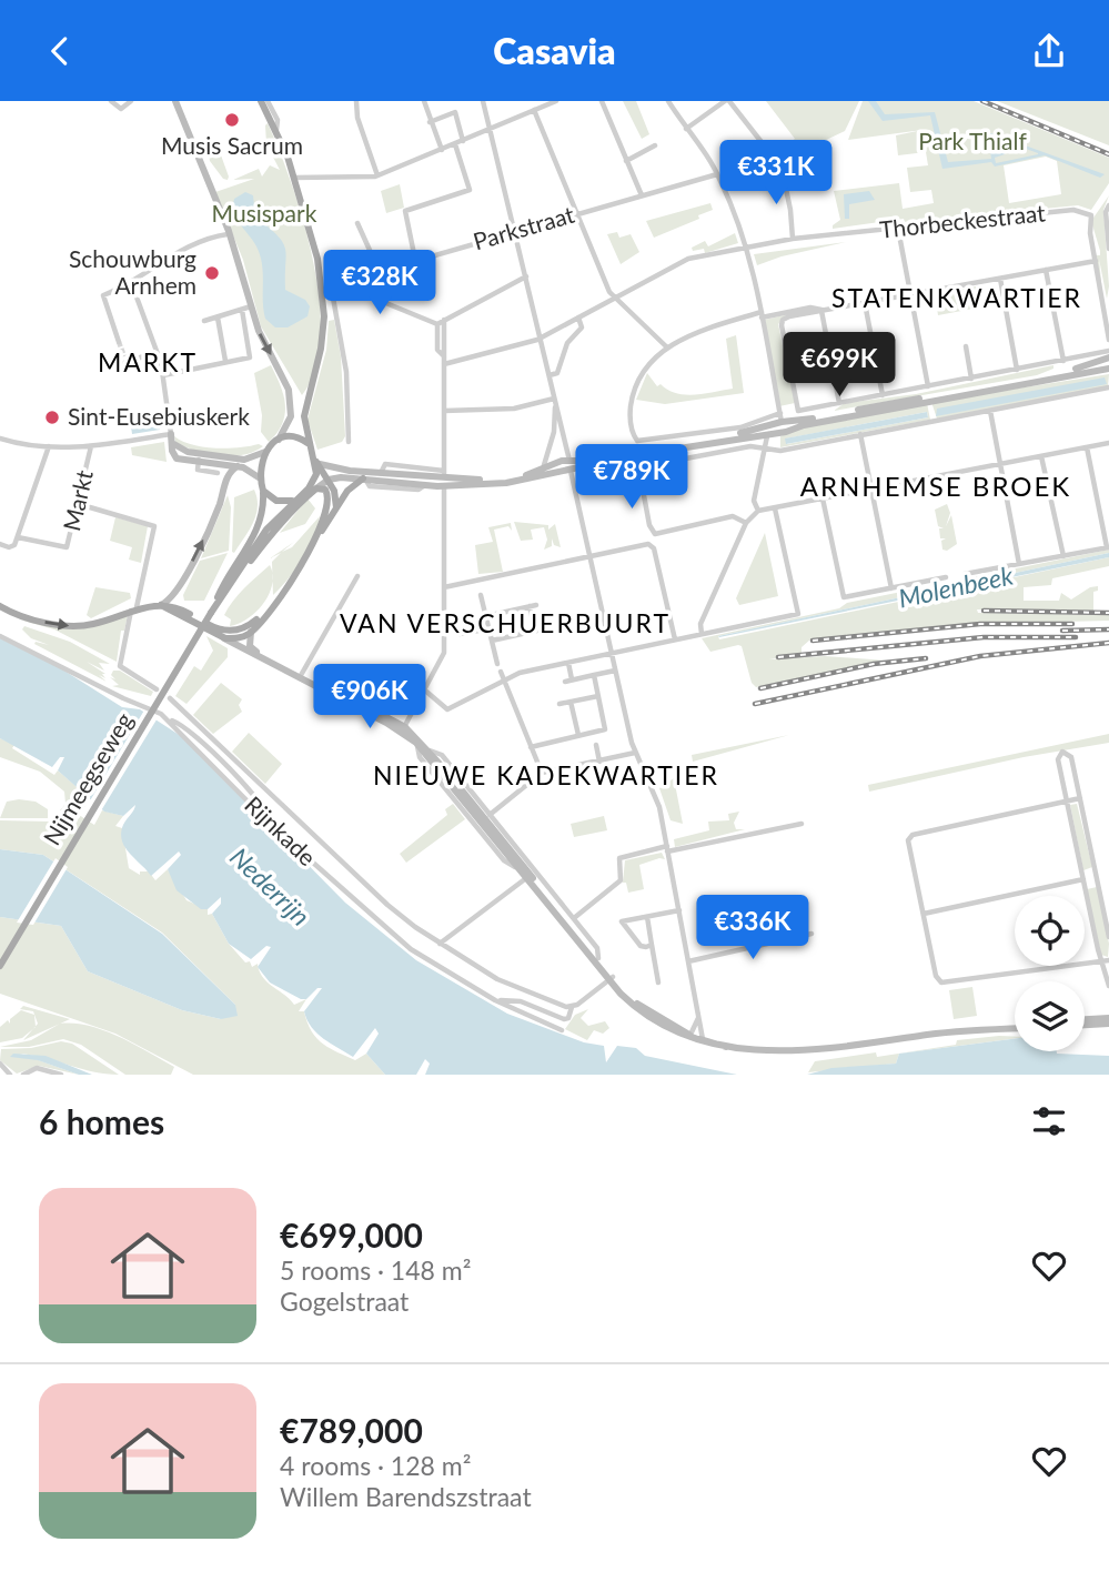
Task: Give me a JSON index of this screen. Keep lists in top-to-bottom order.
{
  "streets": {
    "main road": ["Nijmeegseweg"],
    "street": [
      "Thorbeckestraat",
      "Parkstraat",
      "Markt",
      "Rijnkade"
    ]
  },
  "districts": [
    "STATENKWARTIER",
    "MARKT",
    "ARNHEMSE BROEK",
    "VAN VERSCHUERBUURT",
    "NIEUWE KADEKWARTIER"
  ],
  "water": ["Molenbeek", "Nederrijn"],
  "parks": ["Park Thialf", "Musispark"],
  "places": ["Musis Sacrum", "Schouwburg Arnhem", "Sint-Eusebiuskerk"],
  "page": {
    "header": "Casavia",
    "price": [
      "€331K",
      "€328K",
      "€699K",
      "€789K",
      "€906K",
      "€336K"
    ],
    "heading": "6 homes",
    "list": [
      {
        "name": "€699,000",
        "note": "5 rooms · 148 m² · Gogelstraat"
      },
      {
        "name": "€789,000",
        "note": "4 rooms · 128 m² · Willem Barendszstraat"
      }
    ]
  }
}
